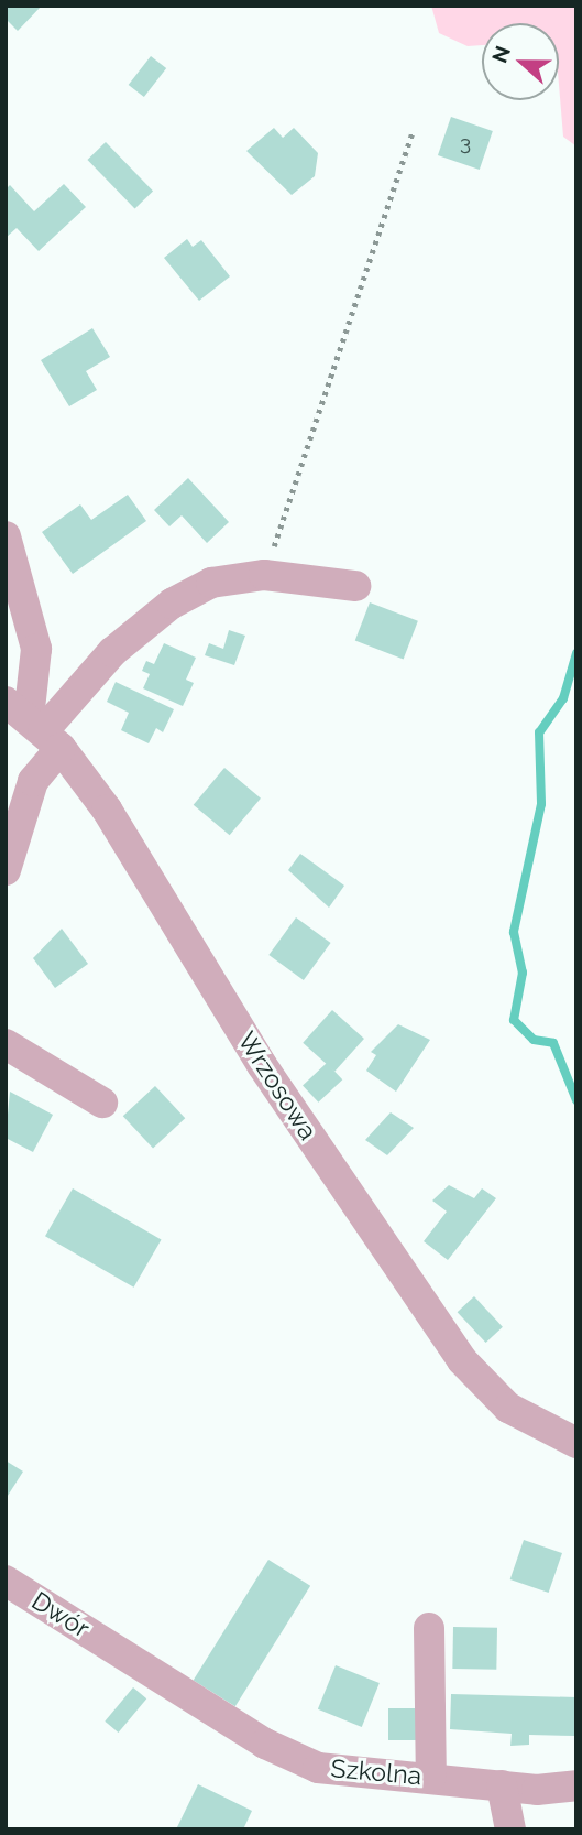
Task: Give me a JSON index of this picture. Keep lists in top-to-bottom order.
{
  "streets": {
    "street": ["Wrzosowa", "Dwór", "Szkolna"]
  },
  "crossings": [
    ["Dwór", "Szkolna"]
  ],
  "house_numbers": ["3"],
  "north": "left"
}
